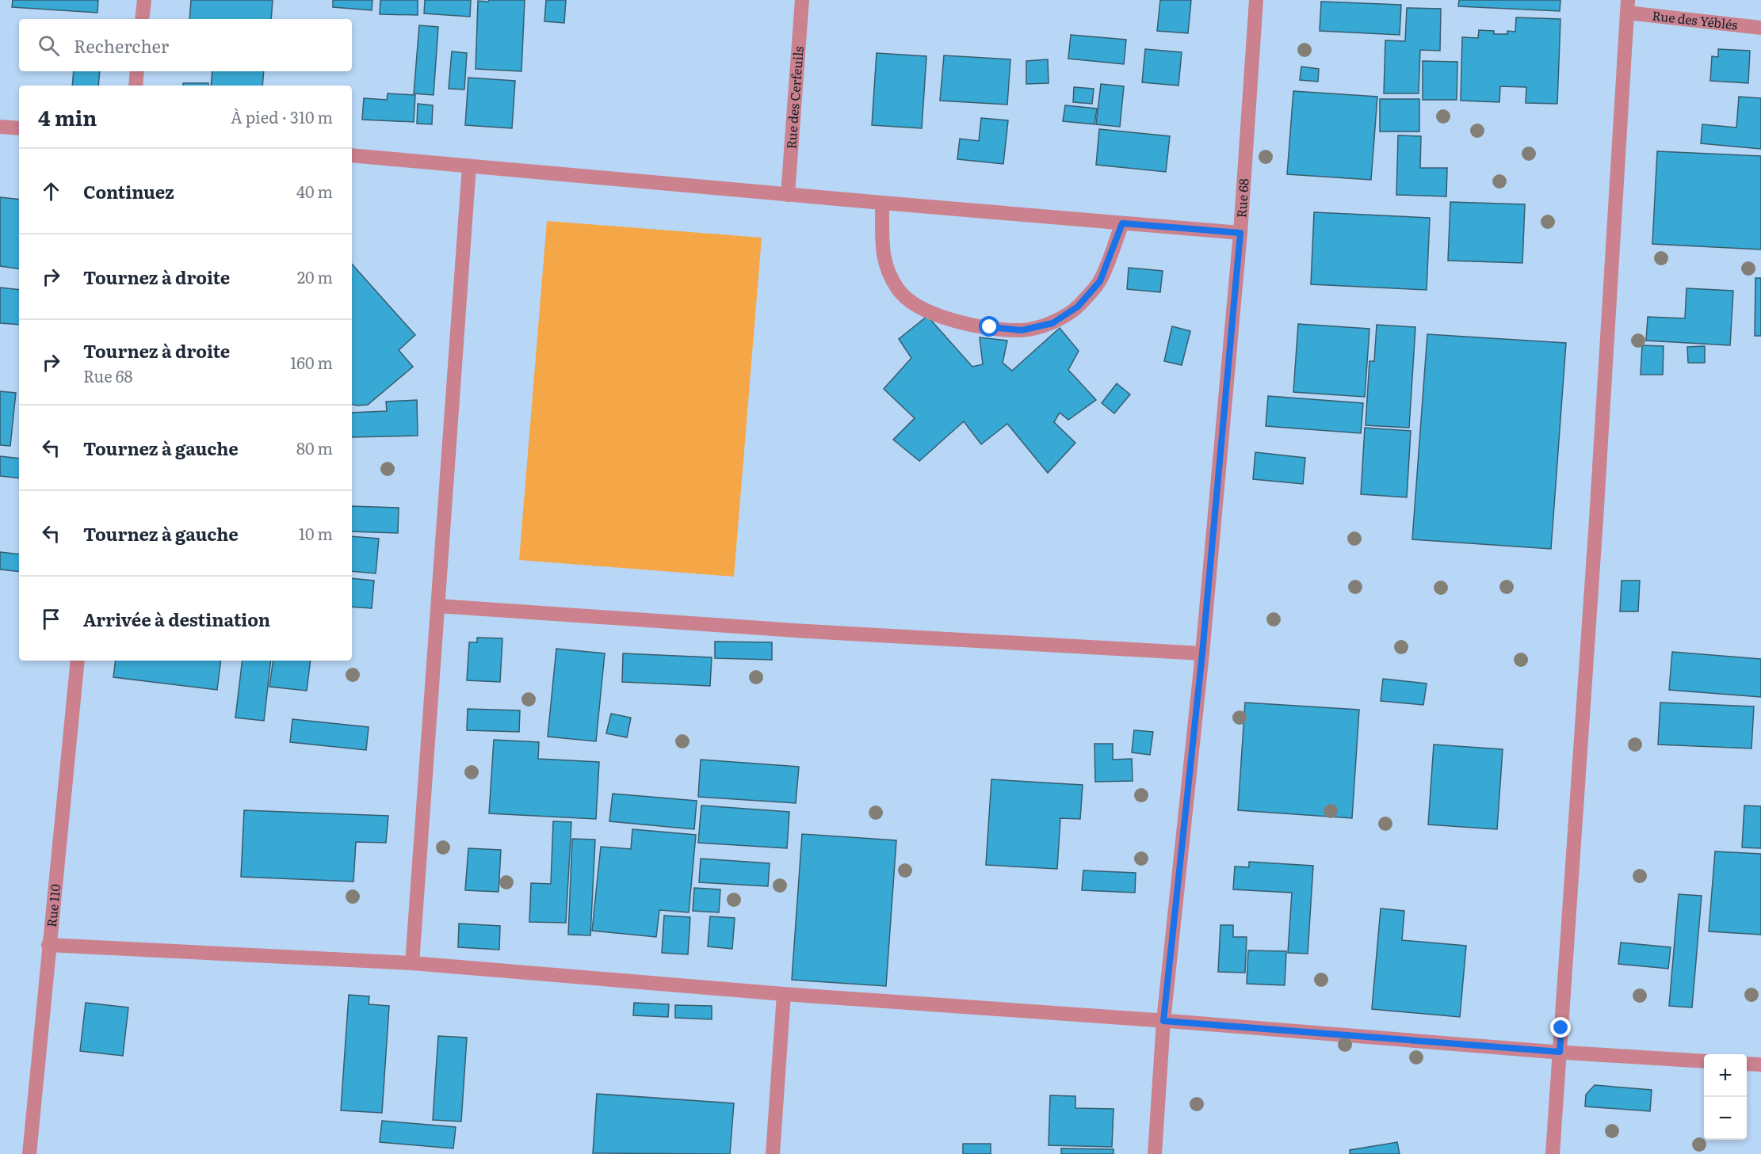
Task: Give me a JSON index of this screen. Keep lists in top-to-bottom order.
{
  "streets": {
    "street": [
      "Rue des Yéblés",
      "Rue des Cerfeuils",
      "Rue 68",
      "Rue 110"
    ]
  },
  "page": {
    "search": "Rechercher",
    "heading": ["4 min", "À pied · 310 m"],
    "list": [
      ["Continuez", "40 m"],
      ["Tournez à droite", "20 m"],
      ["Tournez à droite", "Rue 68", "160 m"],
      ["Tournez à gauche", "80 m"],
      ["Tournez à gauche", "10 m"],
      "Arrivée à destination"
    ],
    "map_buttons": ["+", "−"]
  }
}
